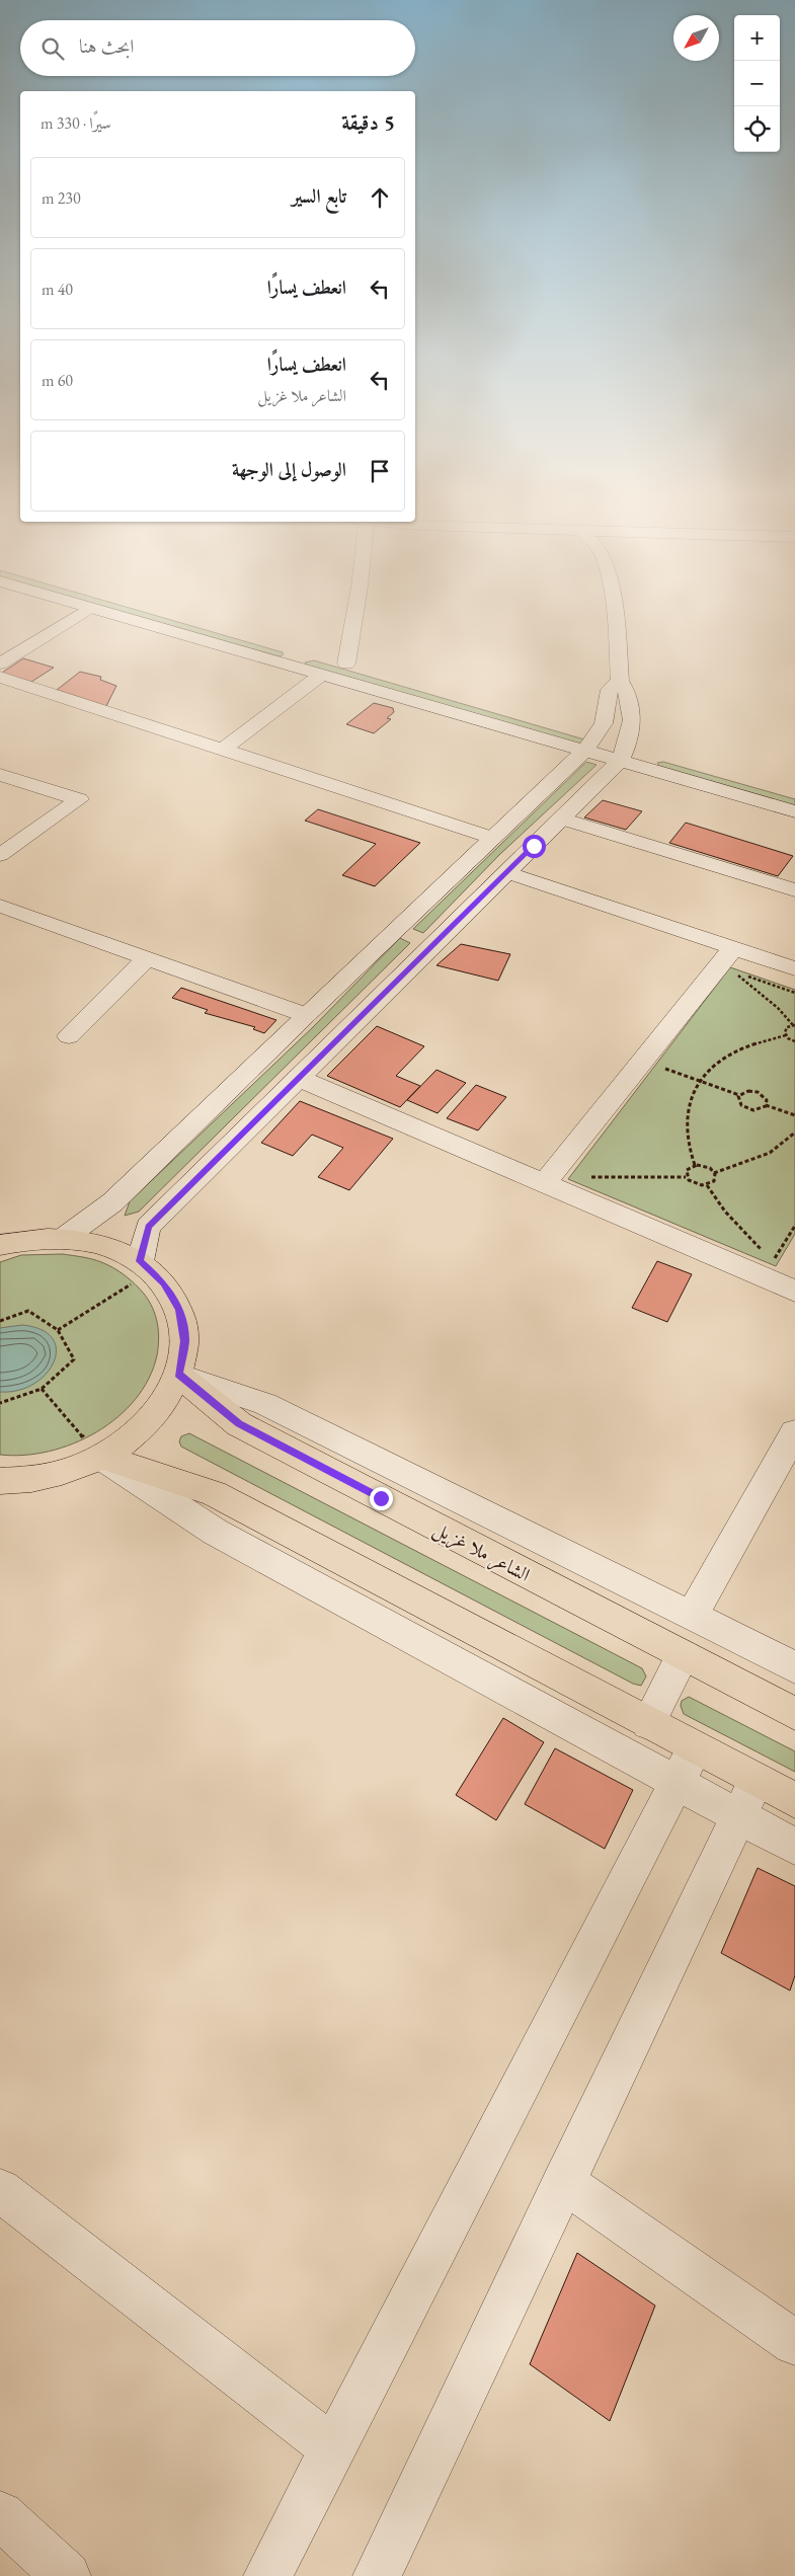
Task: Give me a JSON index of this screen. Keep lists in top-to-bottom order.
{
  "streets": {
    "main road": ["الشاعر ملا غزيل"]
  },
  "north": "bottom left",
  "page": {
    "map_buttons": ["+", "−"],
    "search": "ابحث هنا",
    "heading": ["5 دقيقة", "سيرًا · 330 m"],
    "list": [
      ["تابع السير", "230 m"],
      ["انعطف يسارًا", "40 m"],
      ["انعطف يسارًا", "الشاعر ملا غزيل", "60 m"],
      "الوصول إلى الوجهة"
    ]
  }
}
